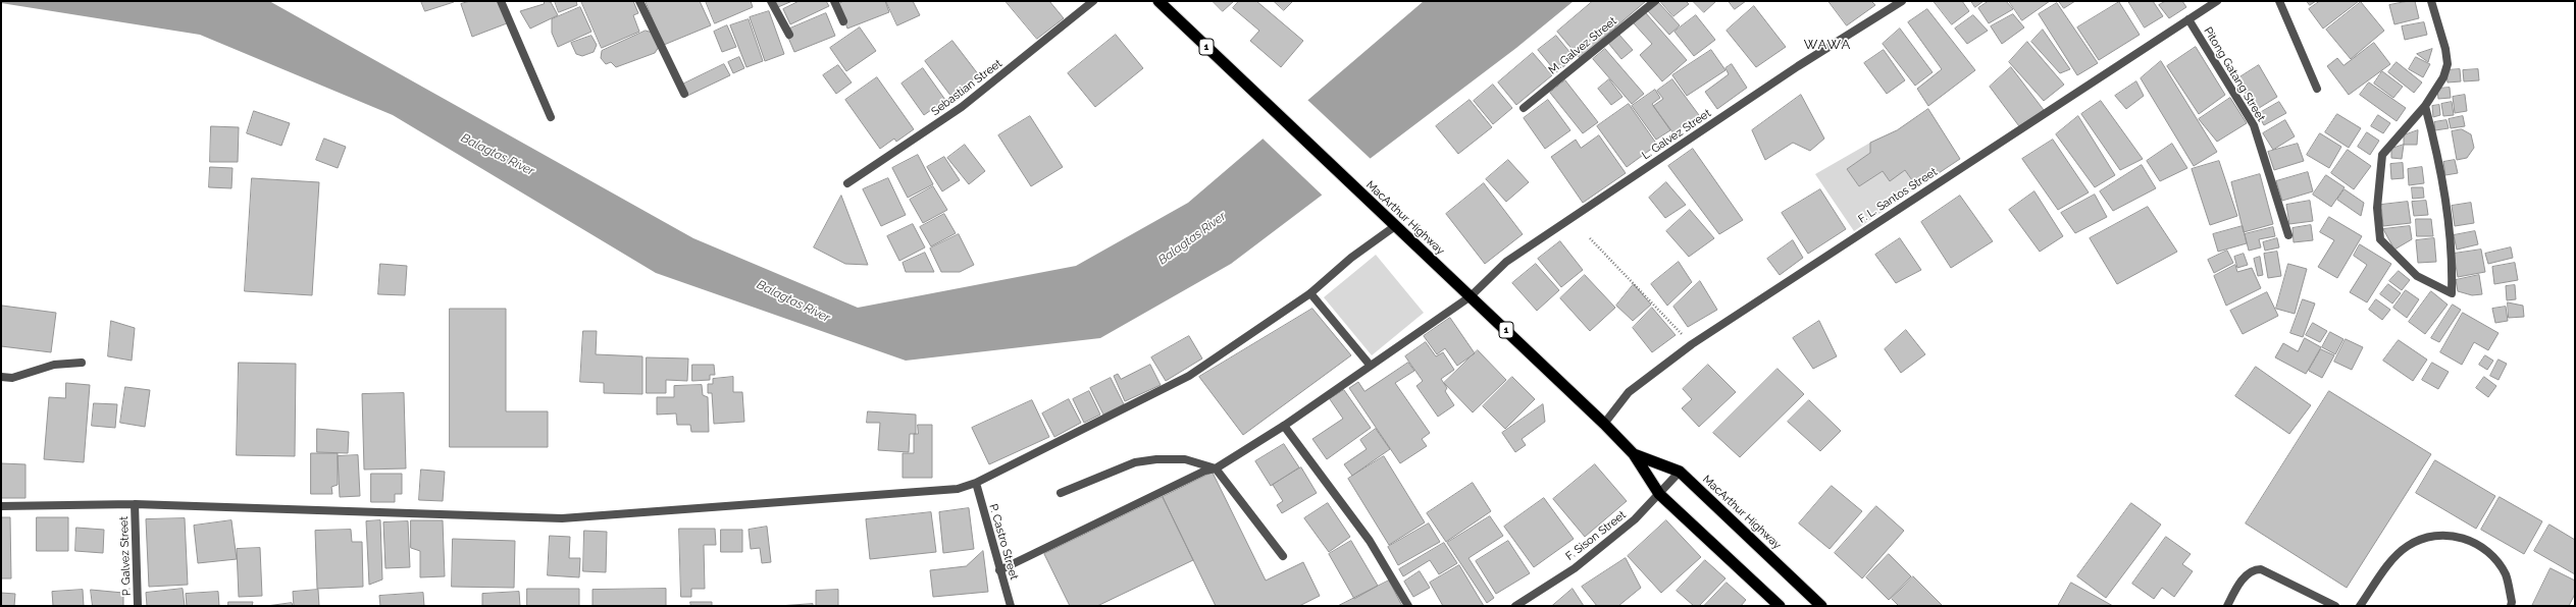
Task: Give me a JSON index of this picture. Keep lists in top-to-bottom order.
{
  "streets": {
    "highway": ["1", "MacArthur Highway"],
    "street": [
      "M. Galvez Street",
      "Pitong Gatang Street",
      "Sebastian Street",
      "L. Galvez Street",
      "F. L. Santos Street",
      "F. Sison Street",
      "P. Castro Street",
      "P. Galvez Street"
    ]
  },
  "crossings": [
    ["Pitong Gatang Street", "F. L. Santos Street"],
    ["L. Galvez Street", "MacArthur Highway"],
    ["L. Galvez Street", "P. Castro Street"],
    ["F. L. Santos Street", "MacArthur Highway"],
    ["MacArthur Highway", "F. Sison Street"]
  ],
  "districts": ["WAWA"],
  "water": ["Balagtas River"]
}
